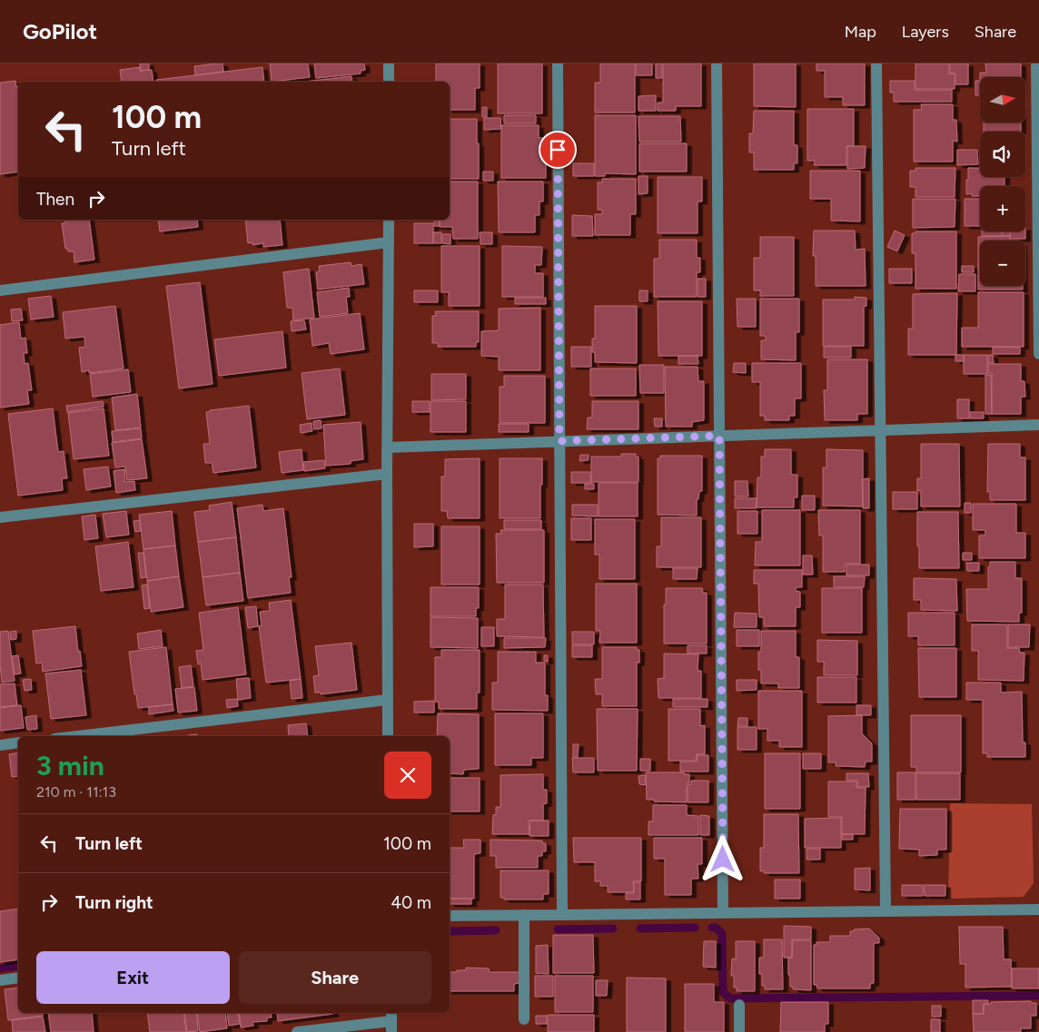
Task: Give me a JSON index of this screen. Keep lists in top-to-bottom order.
{
  "north": "right",
  "page": {
    "header": "GoPilot",
    "nav": ["Map", "Layers", "Share"],
    "map_buttons": ["+", "−"],
    "turn": ["100 m", "Turn left"],
    "then": "Then",
    "heading": ["3 min", "210 m · 11:13"],
    "list": [
      {
        "name": "Turn left",
        "value": "100 m"
      },
      {
        "name": "Turn right",
        "value": "40 m"
      }
    ],
    "buttons": ["Exit", "Share"]
  }
}
